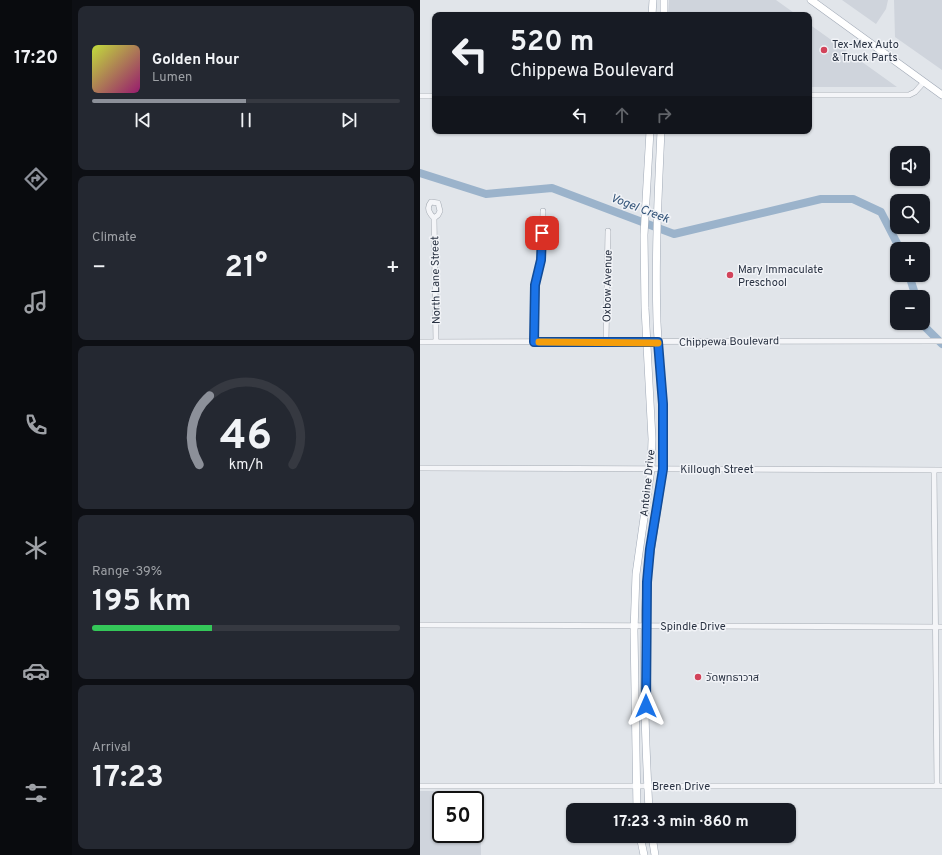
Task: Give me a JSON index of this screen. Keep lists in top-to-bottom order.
{
  "streets": {
    "main road": ["Antoine Drive"],
    "street": [
      "North Lane Street",
      "Oxbow Avenue",
      "Chippewa Boulevard",
      "Killough Street",
      "Spindle Drive",
      "Breen Drive"
    ]
  },
  "crossings": [
    ["North Lane Street", "Chippewa Boulevard"],
    ["Oxbow Avenue", "Chippewa Boulevard"],
    ["Chippewa Boulevard", "Antoine Drive"],
    ["Killough Street", "Antoine Drive"],
    ["Antoine Drive", "Spindle Drive"],
    ["Antoine Drive", "Breen Drive"]
  ],
  "water": ["Vogel Creek"],
  "places": ["Tex-Mex Auto & Truck Parts", "Mary Immaculate Preschool", "วัดพุทธาวาส"],
  "page": {
    "tabs": "17:20",
    "turn": ["520 m", "Chippewa Boulevard"],
    "song": ["Golden Hour", "Lumen"],
    "map_buttons": ["+", "−"],
    "tile": [
      "Climate",
      ["Range · 39%", "195 km"],
      ["Arrival", "17:23"]
    ],
    "heat": ["−", "21°", "+"],
    "limit": "50",
    "trip": "17:23 · 3 min · 860 m",
    "gauge": ["46", "km/h"]
  }
}
